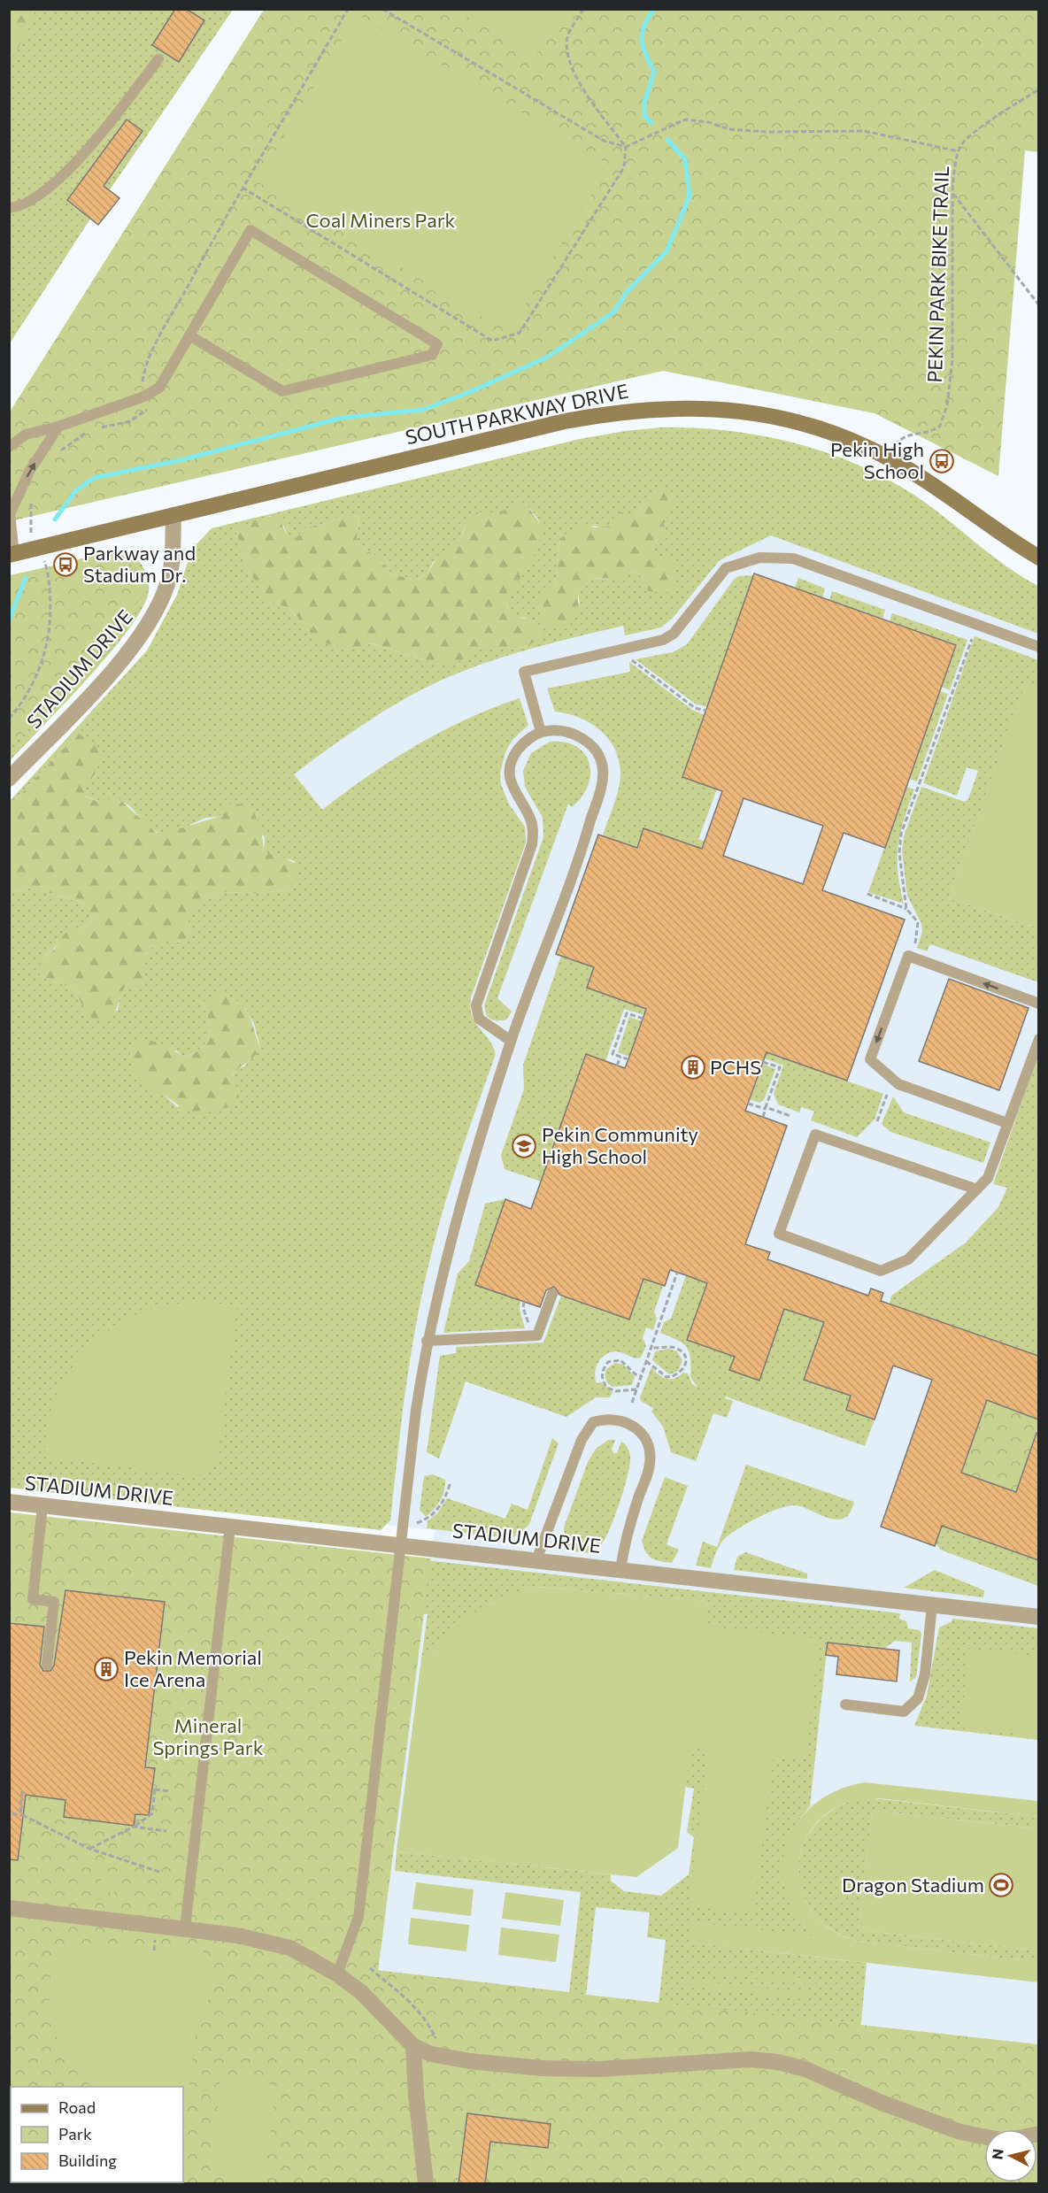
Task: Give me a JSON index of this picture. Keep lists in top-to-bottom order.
{
  "streets": {
    "main road": ["SOUTH PARKWAY DRIVE"],
    "street": ["STADIUM DRIVE"],
    "path": ["PEKIN PARK BIKE TRAIL"]
  },
  "crossings": [
    ["PEKIN PARK BIKE TRAIL", "SOUTH PARKWAY DRIVE"],
    ["SOUTH PARKWAY DRIVE", "STADIUM DRIVE"]
  ],
  "parks": ["Coal Miners Park", "Mineral Springs Park"],
  "places": {
    "bus stop": ["Pekin High School", "Parkway and Stadium Dr."],
    "building": ["PCHS", "Pekin Memorial Ice Arena"],
    "school or university": ["Pekin Community High School"],
    "sports": ["Dragon Stadium"]
  },
  "legend": ["Road", "Park", "Building"],
  "north": "left"
}
